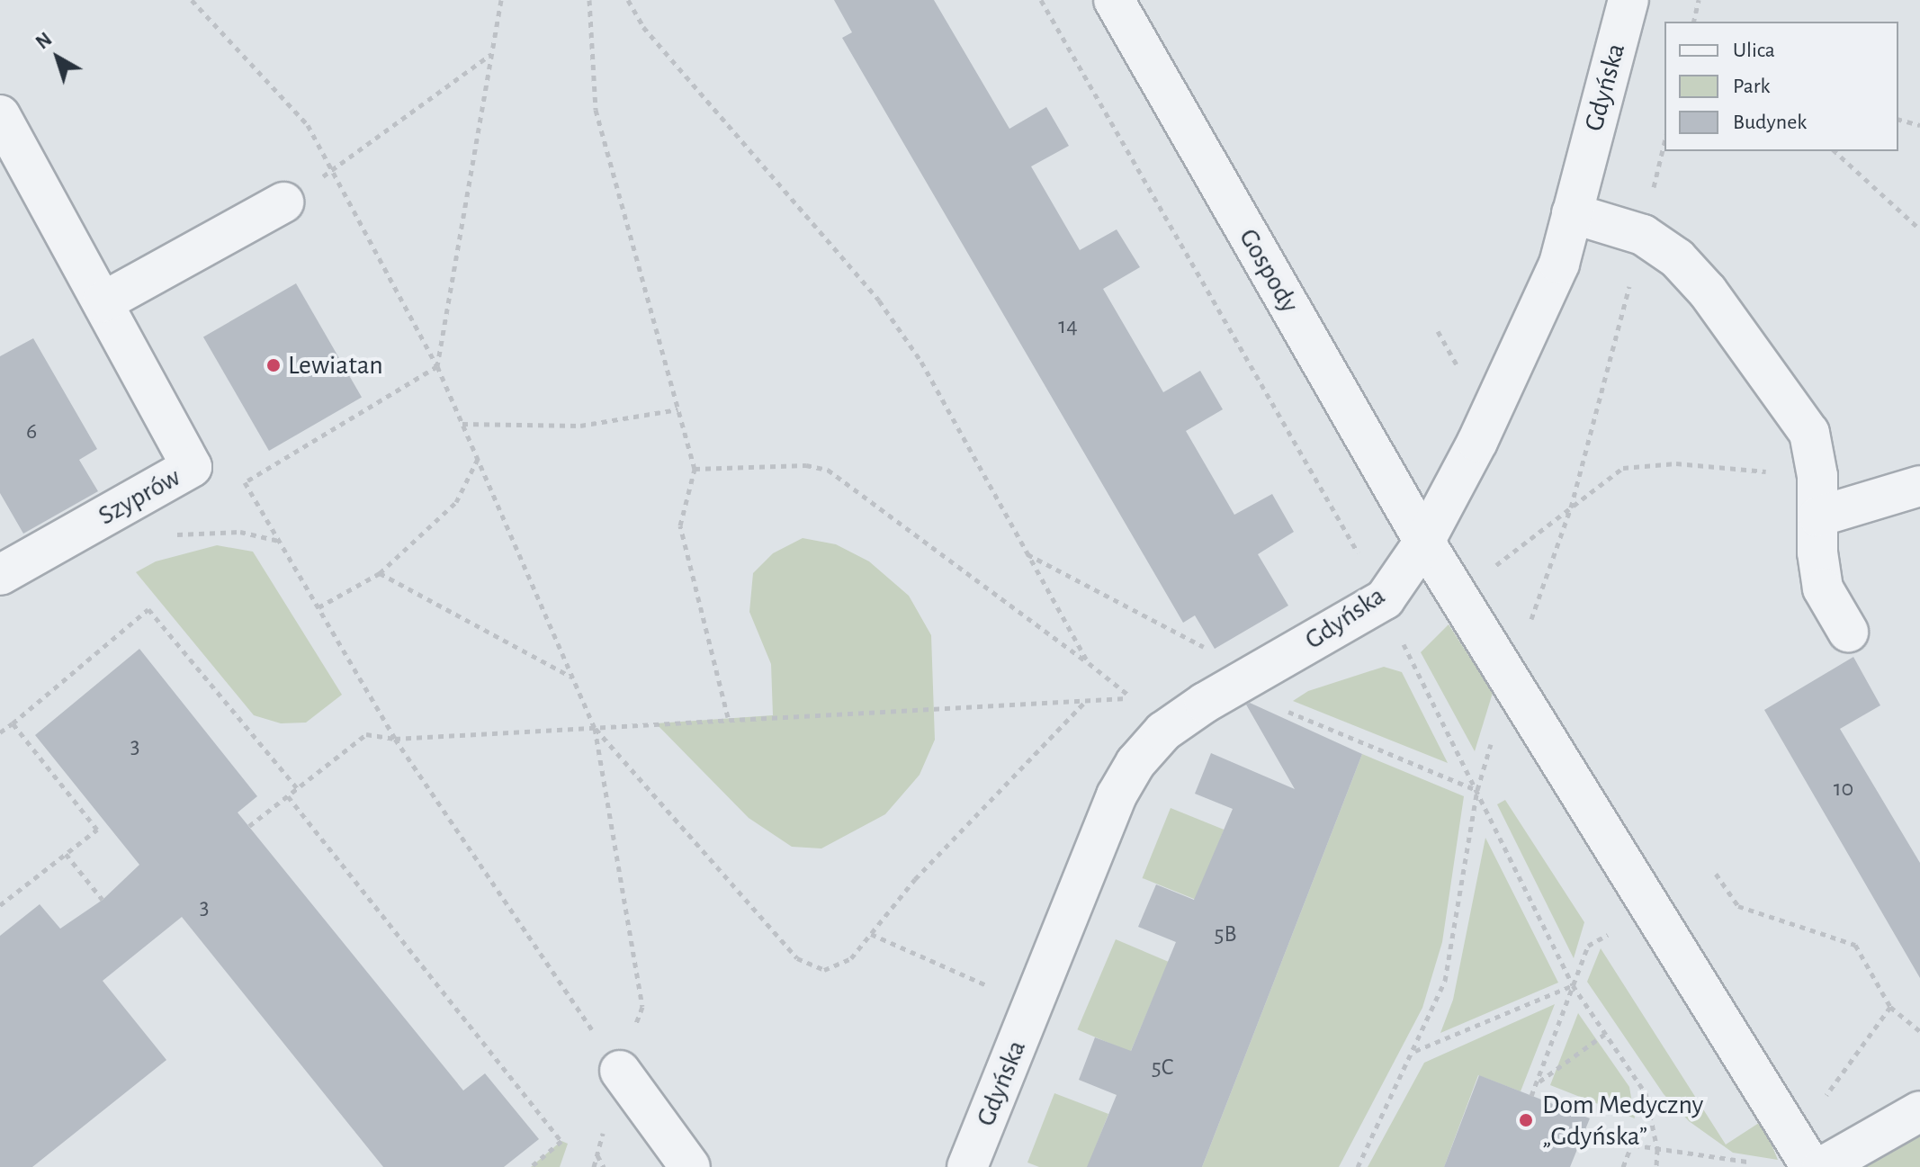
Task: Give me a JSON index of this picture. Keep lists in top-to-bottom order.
{
  "streets": {
    "street": ["Gdyńska", "Gospody", "Szyprów"]
  },
  "crossings": [
    ["Gdyńska", "Gospody"]
  ],
  "places": ["Lewiatan", "Dom Medyczny „Gdyńska”"],
  "house_numbers": [
    "14",
    "6",
    "3",
    "10",
    "3",
    "5B",
    "5C"
  ],
  "legend": ["Ulica", "Park", "Budynek"],
  "north": "top left"
}
